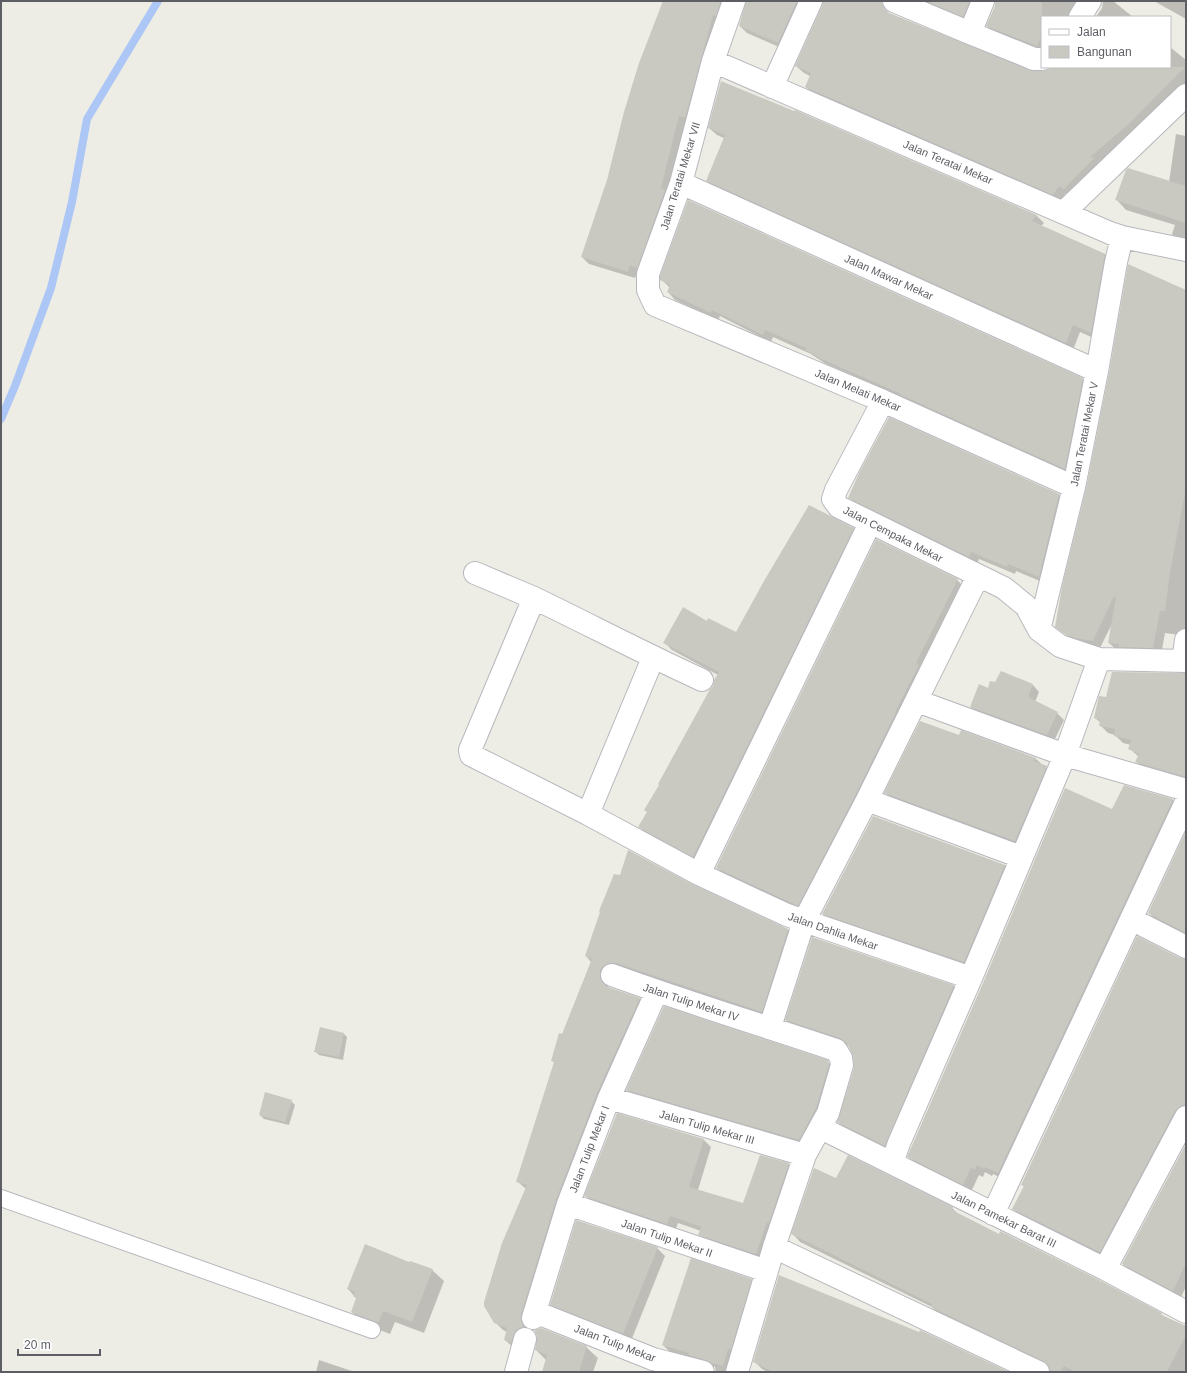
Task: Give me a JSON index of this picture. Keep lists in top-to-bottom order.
{
  "streets": {
    "street": [
      "Jalan Teratai Mekar",
      "Jalan Teratai Mekar VII",
      "Jalan Mawar Mekar",
      "Jalan Melati Mekar",
      "Jalan Teratai Mekar V",
      "Jalan Cempaka Mekar",
      "Jalan Dahlia Mekar",
      "Jalan Tulip Mekar IV",
      "Jalan Tulip Mekar III",
      "Jalan Tulip Mekar I",
      "Jalan Pamekar Barat III",
      "Jalan Tulip Mekar II",
      "Jalan Tulip Mekar"
    ]
  },
  "crossings": [
    ["Jalan Teratai Mekar", "Jalan Teratai Mekar VII"],
    ["Jalan Teratai Mekar", "Jalan Teratai Mekar V"],
    ["Jalan Teratai Mekar VII", "Jalan Mawar Mekar"],
    ["Jalan Teratai Mekar VII", "Jalan Melati Mekar"],
    ["Jalan Mawar Mekar", "Jalan Teratai Mekar V"],
    ["Jalan Melati Mekar", "Jalan Teratai Mekar V"],
    ["Jalan Melati Mekar", "Jalan Cempaka Mekar"],
    ["Jalan Teratai Mekar V", "Jalan Cempaka Mekar"],
    ["Jalan Tulip Mekar IV", "Jalan Tulip Mekar III"],
    ["Jalan Tulip Mekar IV", "Jalan Tulip Mekar I"],
    ["Jalan Tulip Mekar IV", "Jalan Pamekar Barat III"],
    ["Jalan Tulip Mekar IV", "Jalan Tulip Mekar II"],
    ["Jalan Tulip Mekar III", "Jalan Tulip Mekar I"],
    ["Jalan Tulip Mekar I", "Jalan Tulip Mekar II"],
    ["Jalan Tulip Mekar I", "Jalan Tulip Mekar"]
  ],
  "legend": ["Jalan", "Bangunan"],
  "scale_bar": "20 m"
}
